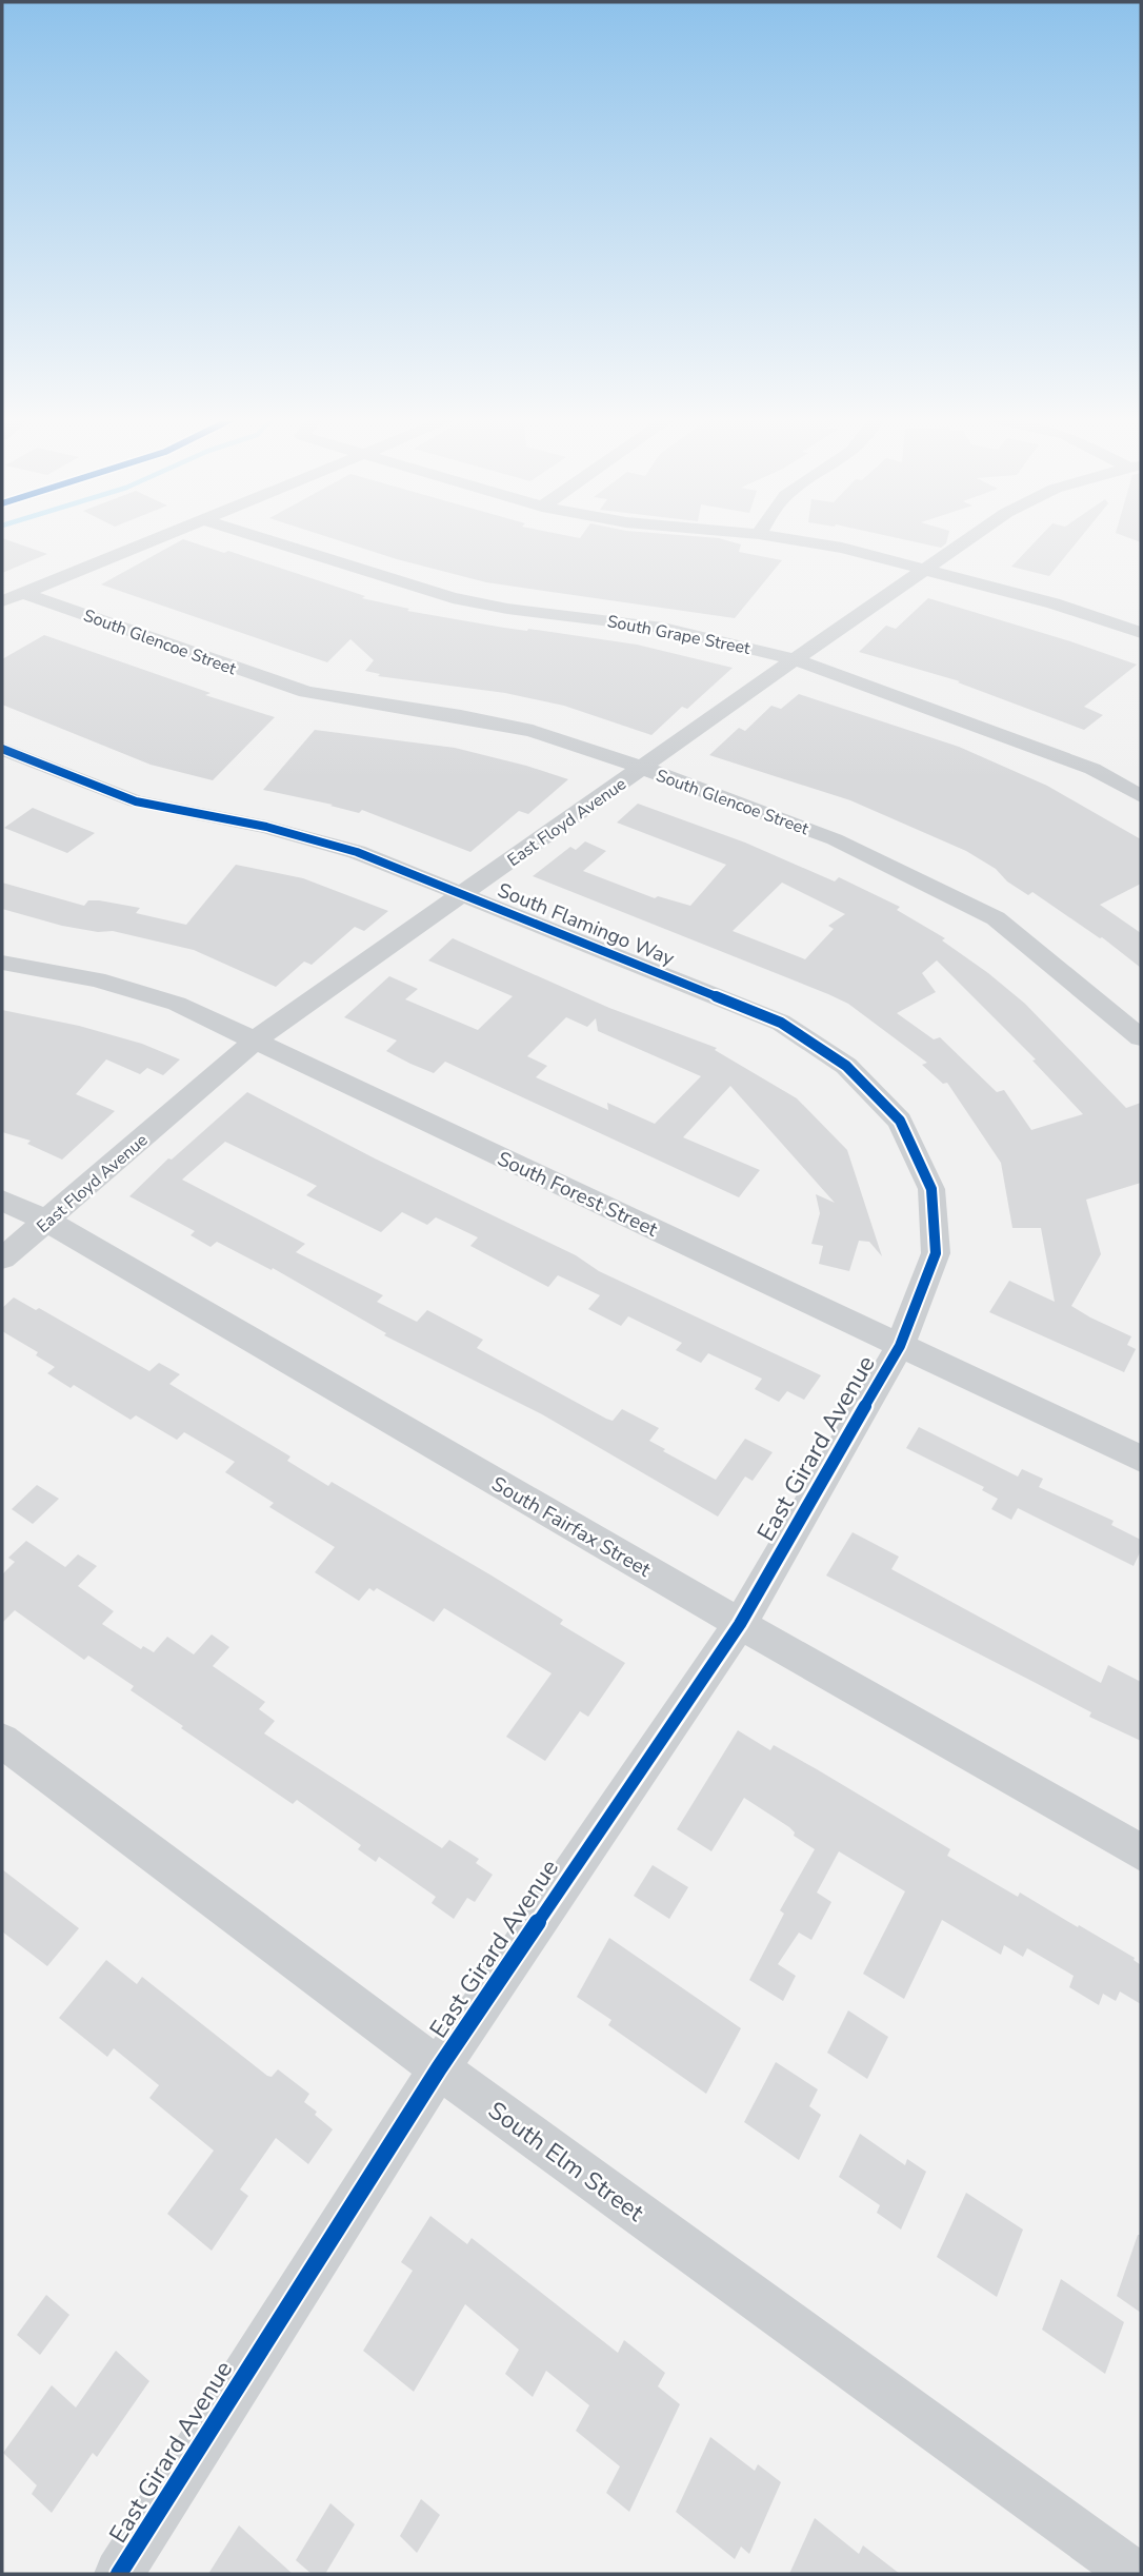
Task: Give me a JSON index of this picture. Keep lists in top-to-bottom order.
{
  "streets": {
    "street": [
      "South Grape Street",
      "South Glencoe Street",
      "East Floyd Avenue",
      "South Flamingo Way",
      "South Forest Street",
      "East Girard Avenue",
      "South Fairfax Street",
      "South Elm Street"
    ]
  },
  "crossings": [
    ["South Grape Street", "East Floyd Avenue"],
    ["South Glencoe Street", "East Floyd Avenue"],
    ["East Floyd Avenue", "South Flamingo Way"],
    ["East Floyd Avenue", "South Forest Street"],
    ["East Floyd Avenue", "South Fairfax Street"],
    ["South Flamingo Way", "South Forest Street"],
    ["South Flamingo Way", "East Girard Avenue"],
    ["South Forest Street", "East Girard Avenue"],
    ["East Girard Avenue", "South Fairfax Street"],
    ["East Girard Avenue", "South Elm Street"]
  ]
}
